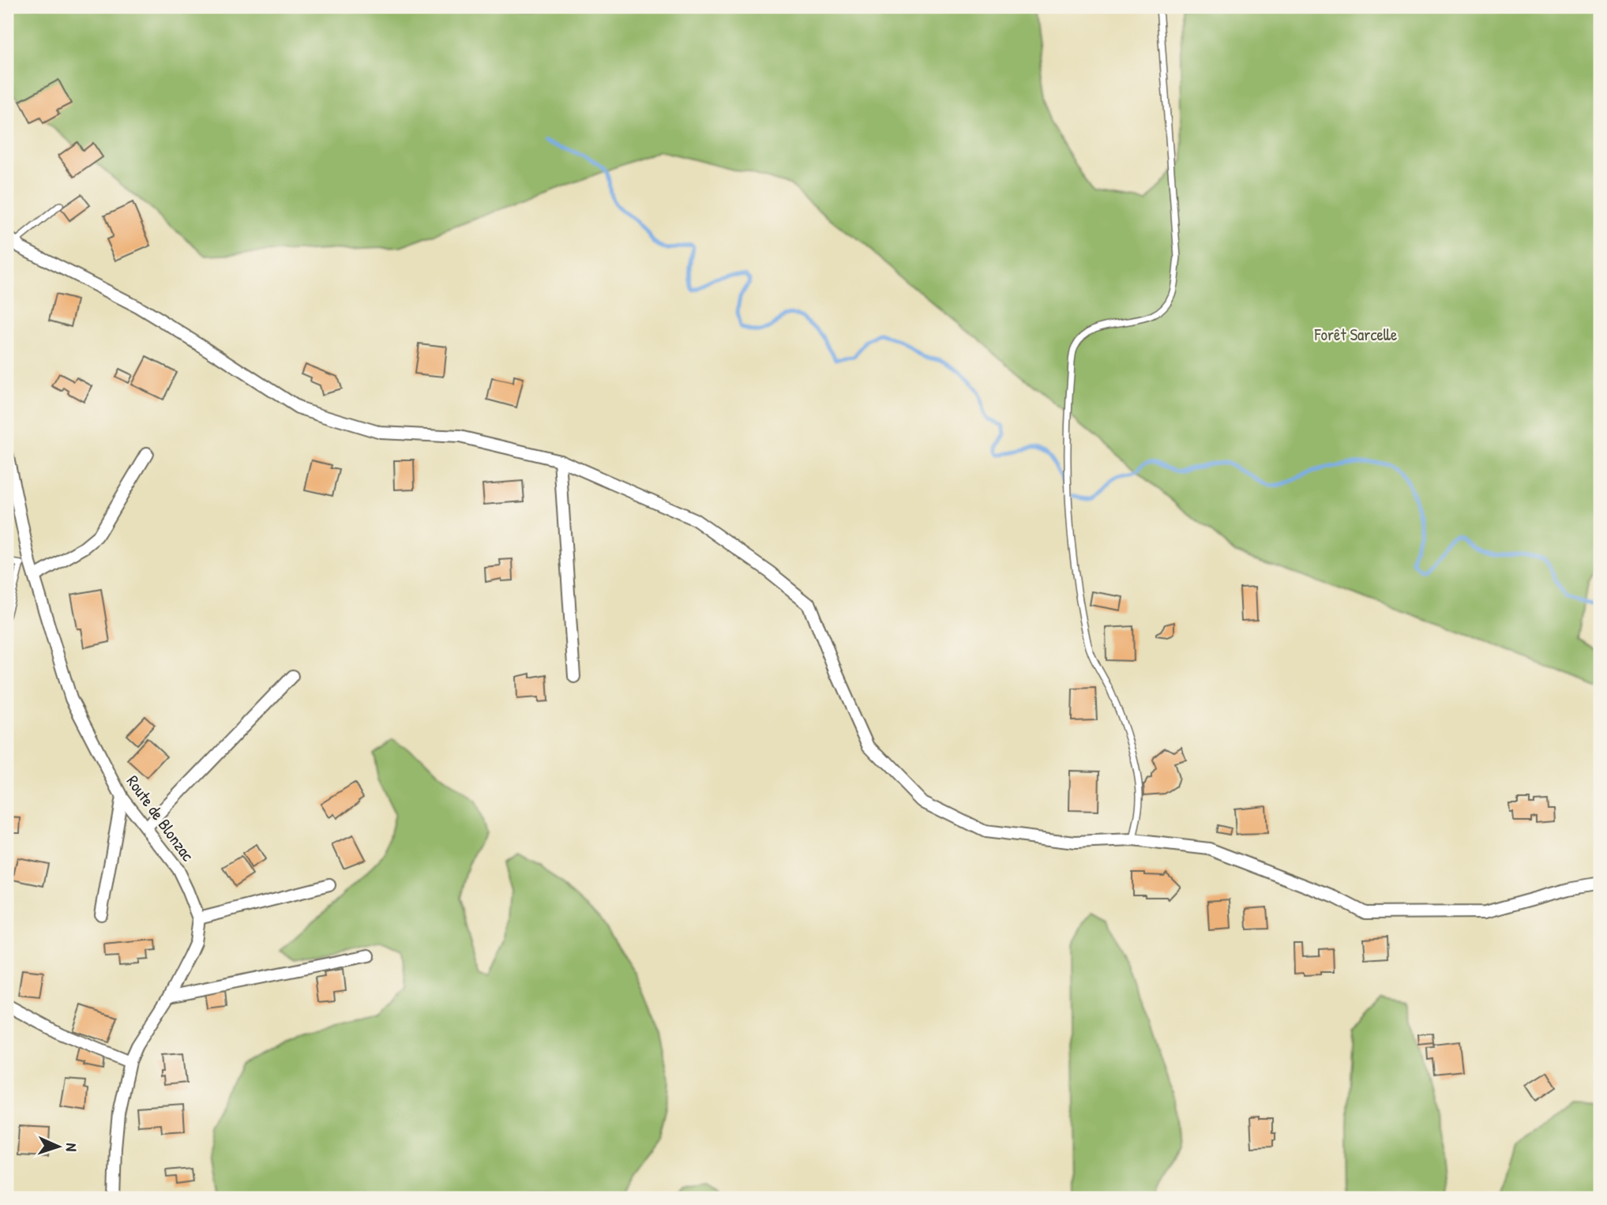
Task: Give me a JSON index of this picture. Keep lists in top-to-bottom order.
{
  "streets": {
    "street": ["Route de Blonzac"]
  },
  "parks": ["Forêt Sarcelle"],
  "north": "right"
}
